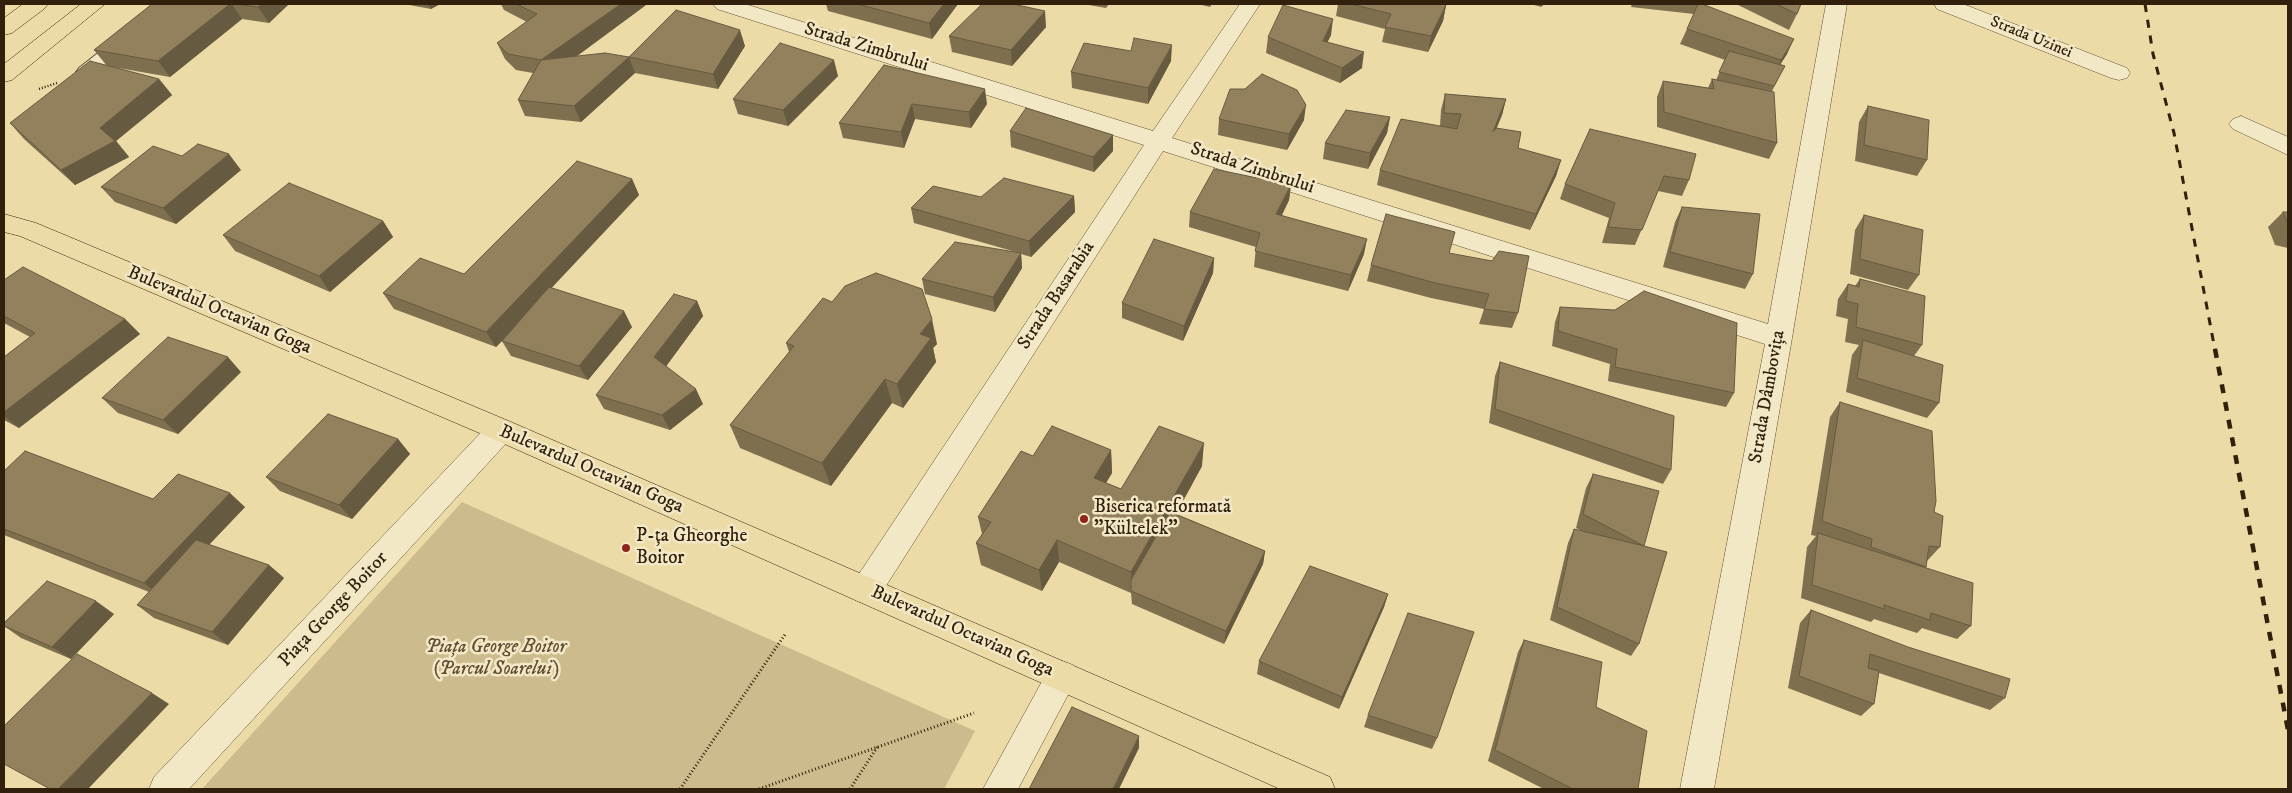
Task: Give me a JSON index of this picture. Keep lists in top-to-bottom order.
{
  "streets": {
    "main road": ["Bulevardul Octavian Goga"],
    "street": [
      "Strada Uzinei",
      "Strada Zimbrului",
      "Strada Basarabia",
      "Strada Dâmbovița",
      "Piața George Boitor"
    ]
  },
  "crossings": [
    ["Strada Zimbrului", "Strada Basarabia"],
    ["Strada Zimbrului", "Strada Dâmbovița"],
    ["Strada Basarabia", "Bulevardul Octavian Goga"],
    ["Bulevardul Octavian Goga", "Piața George Boitor"]
  ],
  "parks": ["Piața George Boitor (Parcul Soarelui)"],
  "places": ["Biserica reformată \"Kültelek\"", "P-ța Gheorghe Boitor"]
}
